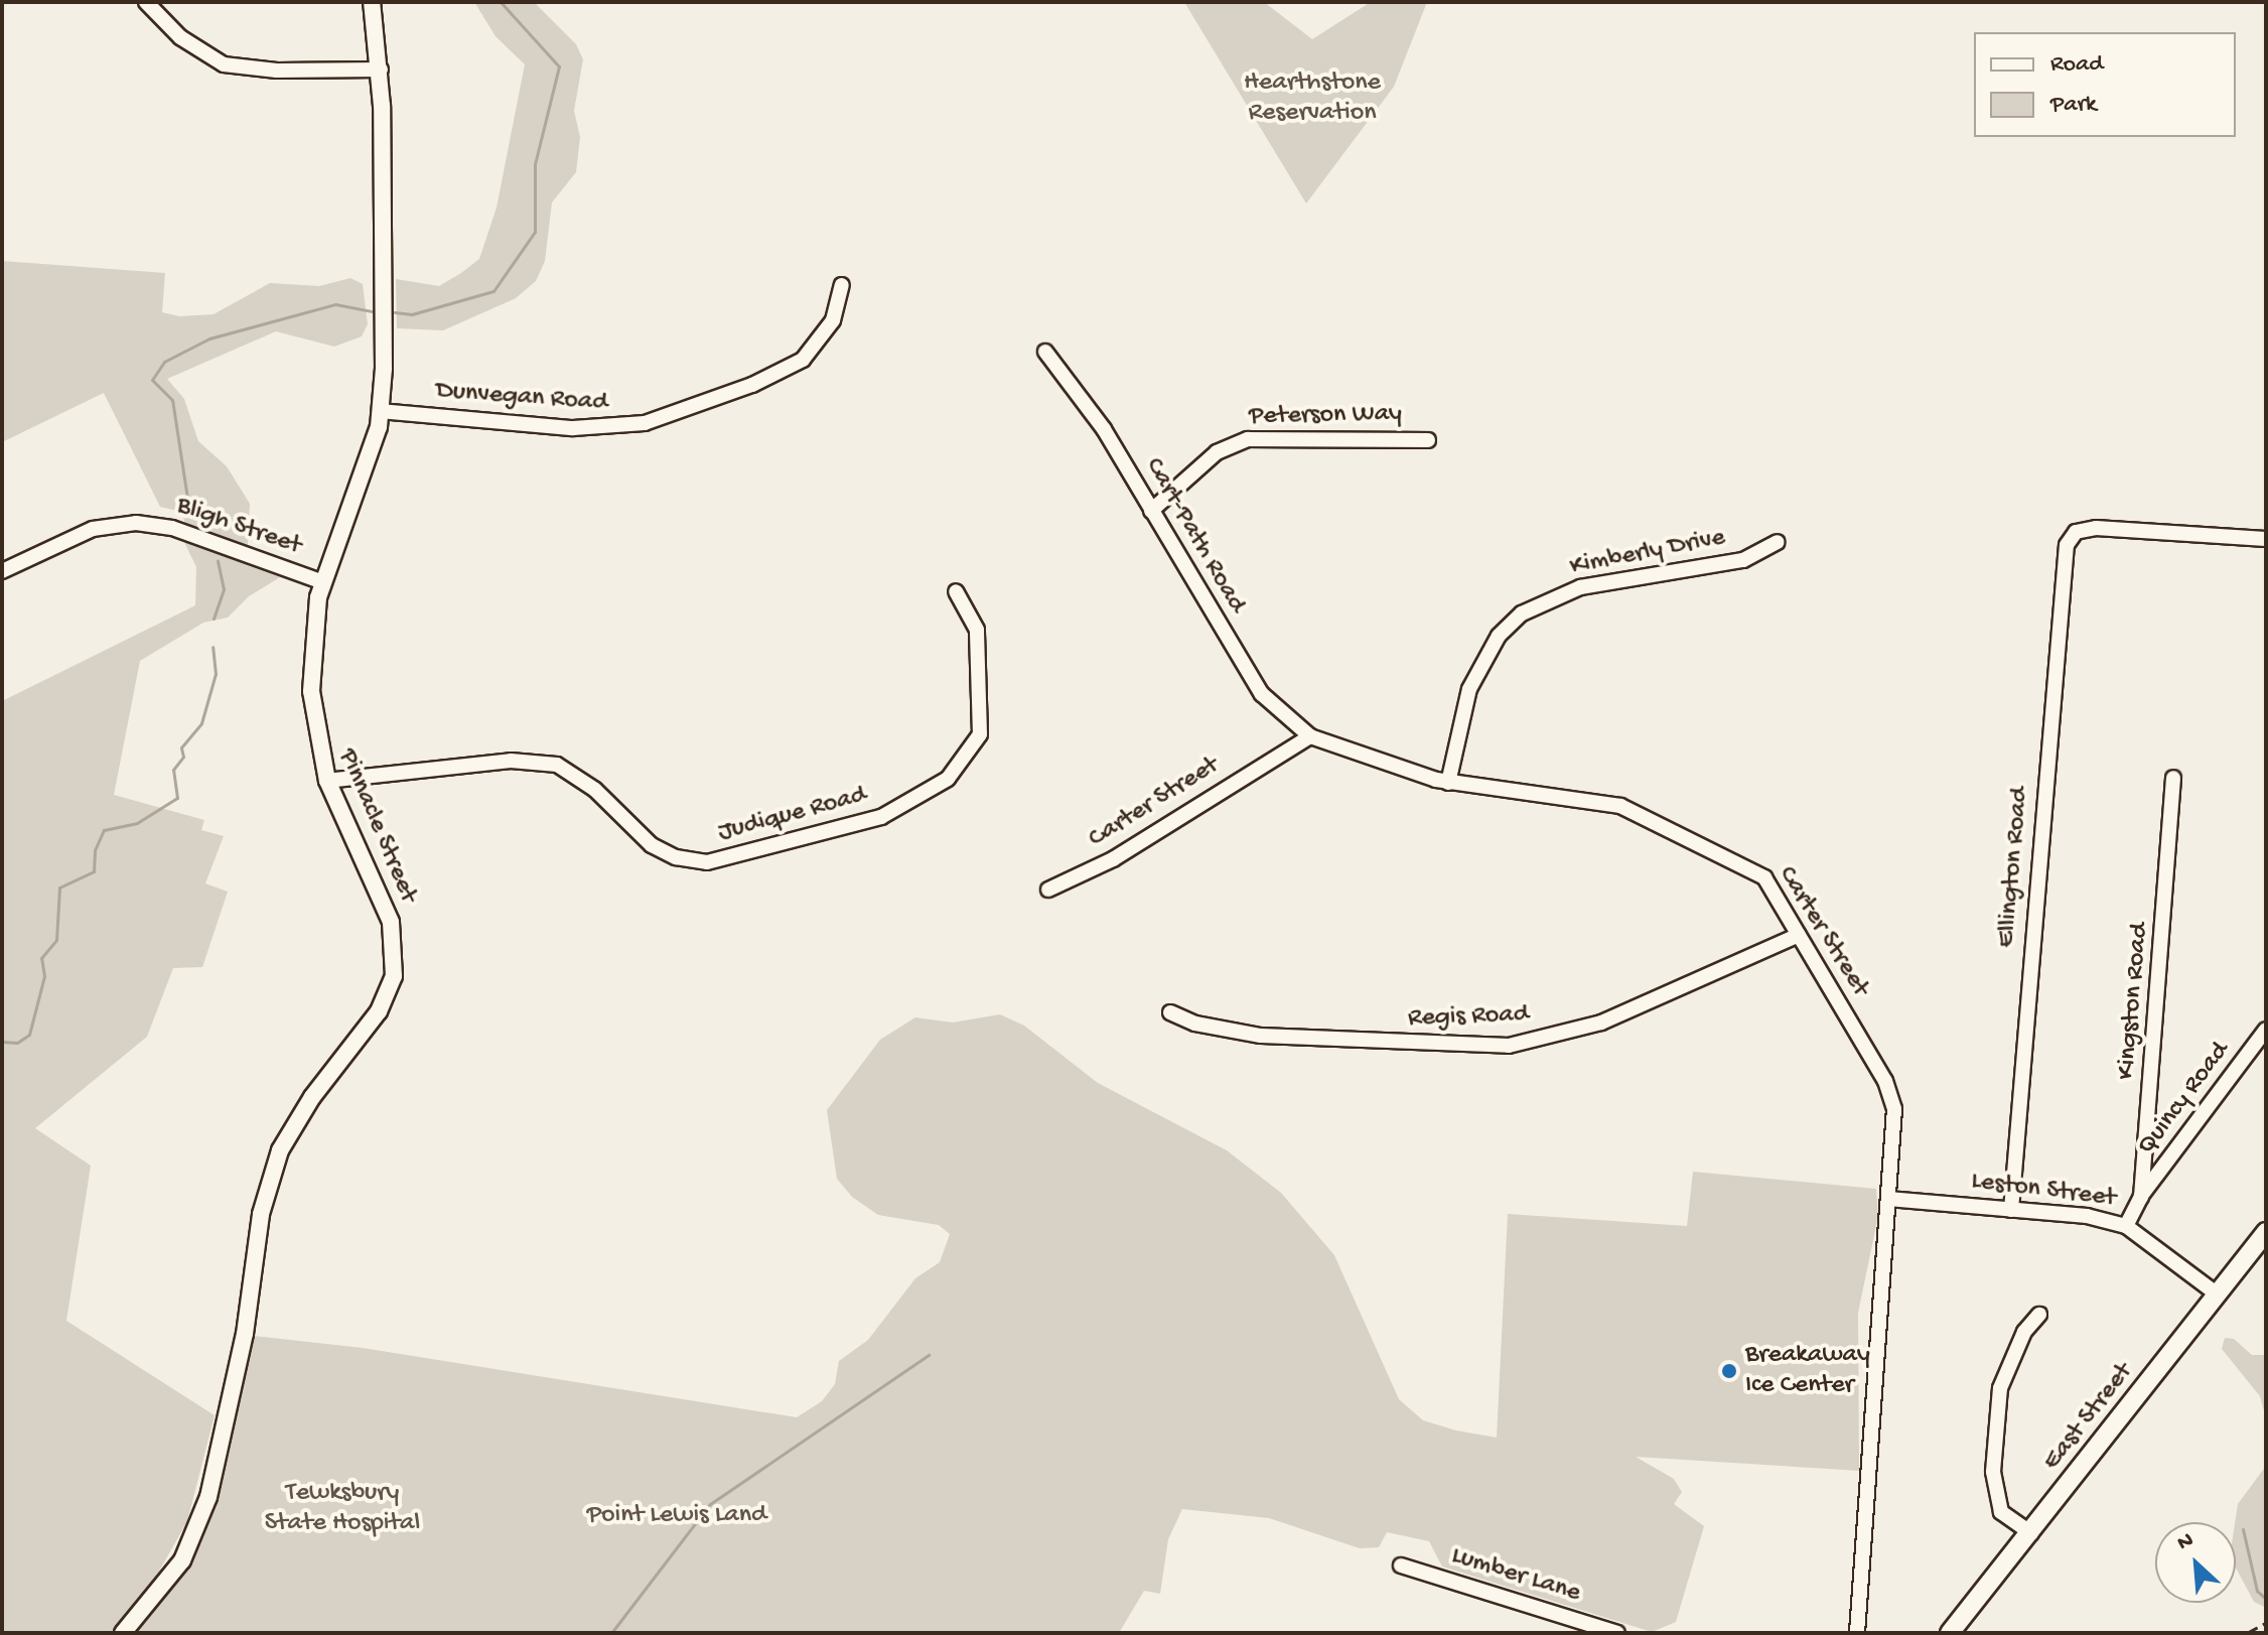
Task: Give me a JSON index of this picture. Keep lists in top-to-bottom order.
{
  "streets": {
    "main road": ["East Street"],
    "street": [
      "Dunvegan Road",
      "Peterson Way",
      "Bligh Street",
      "Cart-Path Road",
      "Kimberly Drive",
      "Carter Street",
      "Judique Road",
      "Pinnacle Street",
      "Ellington Road",
      "Kingston Road",
      "Regis Road",
      "Quincy Road",
      "Leston Street",
      "Lumber Lane"
    ]
  },
  "crossings": [
    ["Dunvegan Road", "Pinnacle Street"],
    ["Peterson Way", "Cart-Path Road"],
    ["Bligh Street", "Pinnacle Street"],
    ["Cart-Path Road", "Carter Street"],
    ["Kimberly Drive", "Carter Street"],
    ["Carter Street", "Regis Road"],
    ["Carter Street", "Leston Street"],
    ["Judique Road", "Pinnacle Street"],
    ["Ellington Road", "Leston Street"],
    ["Kingston Road", "Quincy Road"],
    ["Kingston Road", "Leston Street"],
    ["Leston Street", "East Street"]
  ],
  "parks": ["Hearthstone Reservation", "Tewksbury State Hospital", "Point Lewis Land"],
  "places": ["Breakaway Ice Center"],
  "legend": ["Road", "Park"],
  "north": "top left"
}
